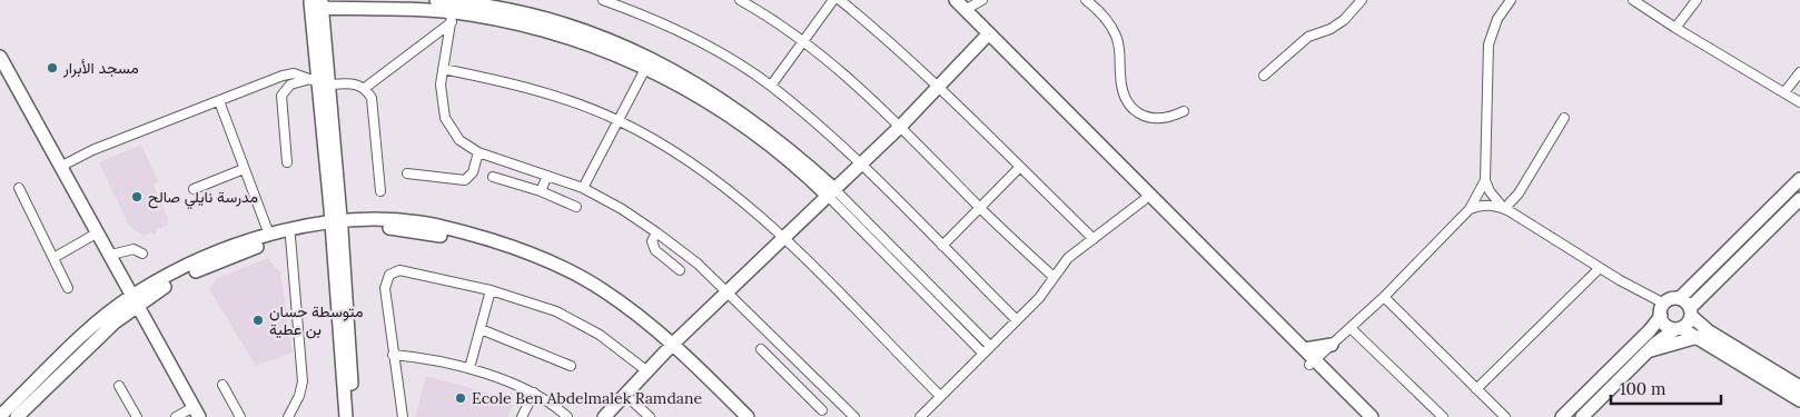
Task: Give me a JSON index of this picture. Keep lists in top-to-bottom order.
{
  "places": [
    "مسجد الأبرار",
    "مدرسة نايلي صالح",
    "متوسطة حسان بن عطية",
    "Ecole Ben Abdelmalek Ramdane"
  ],
  "scale_bar": "100 m"
}
